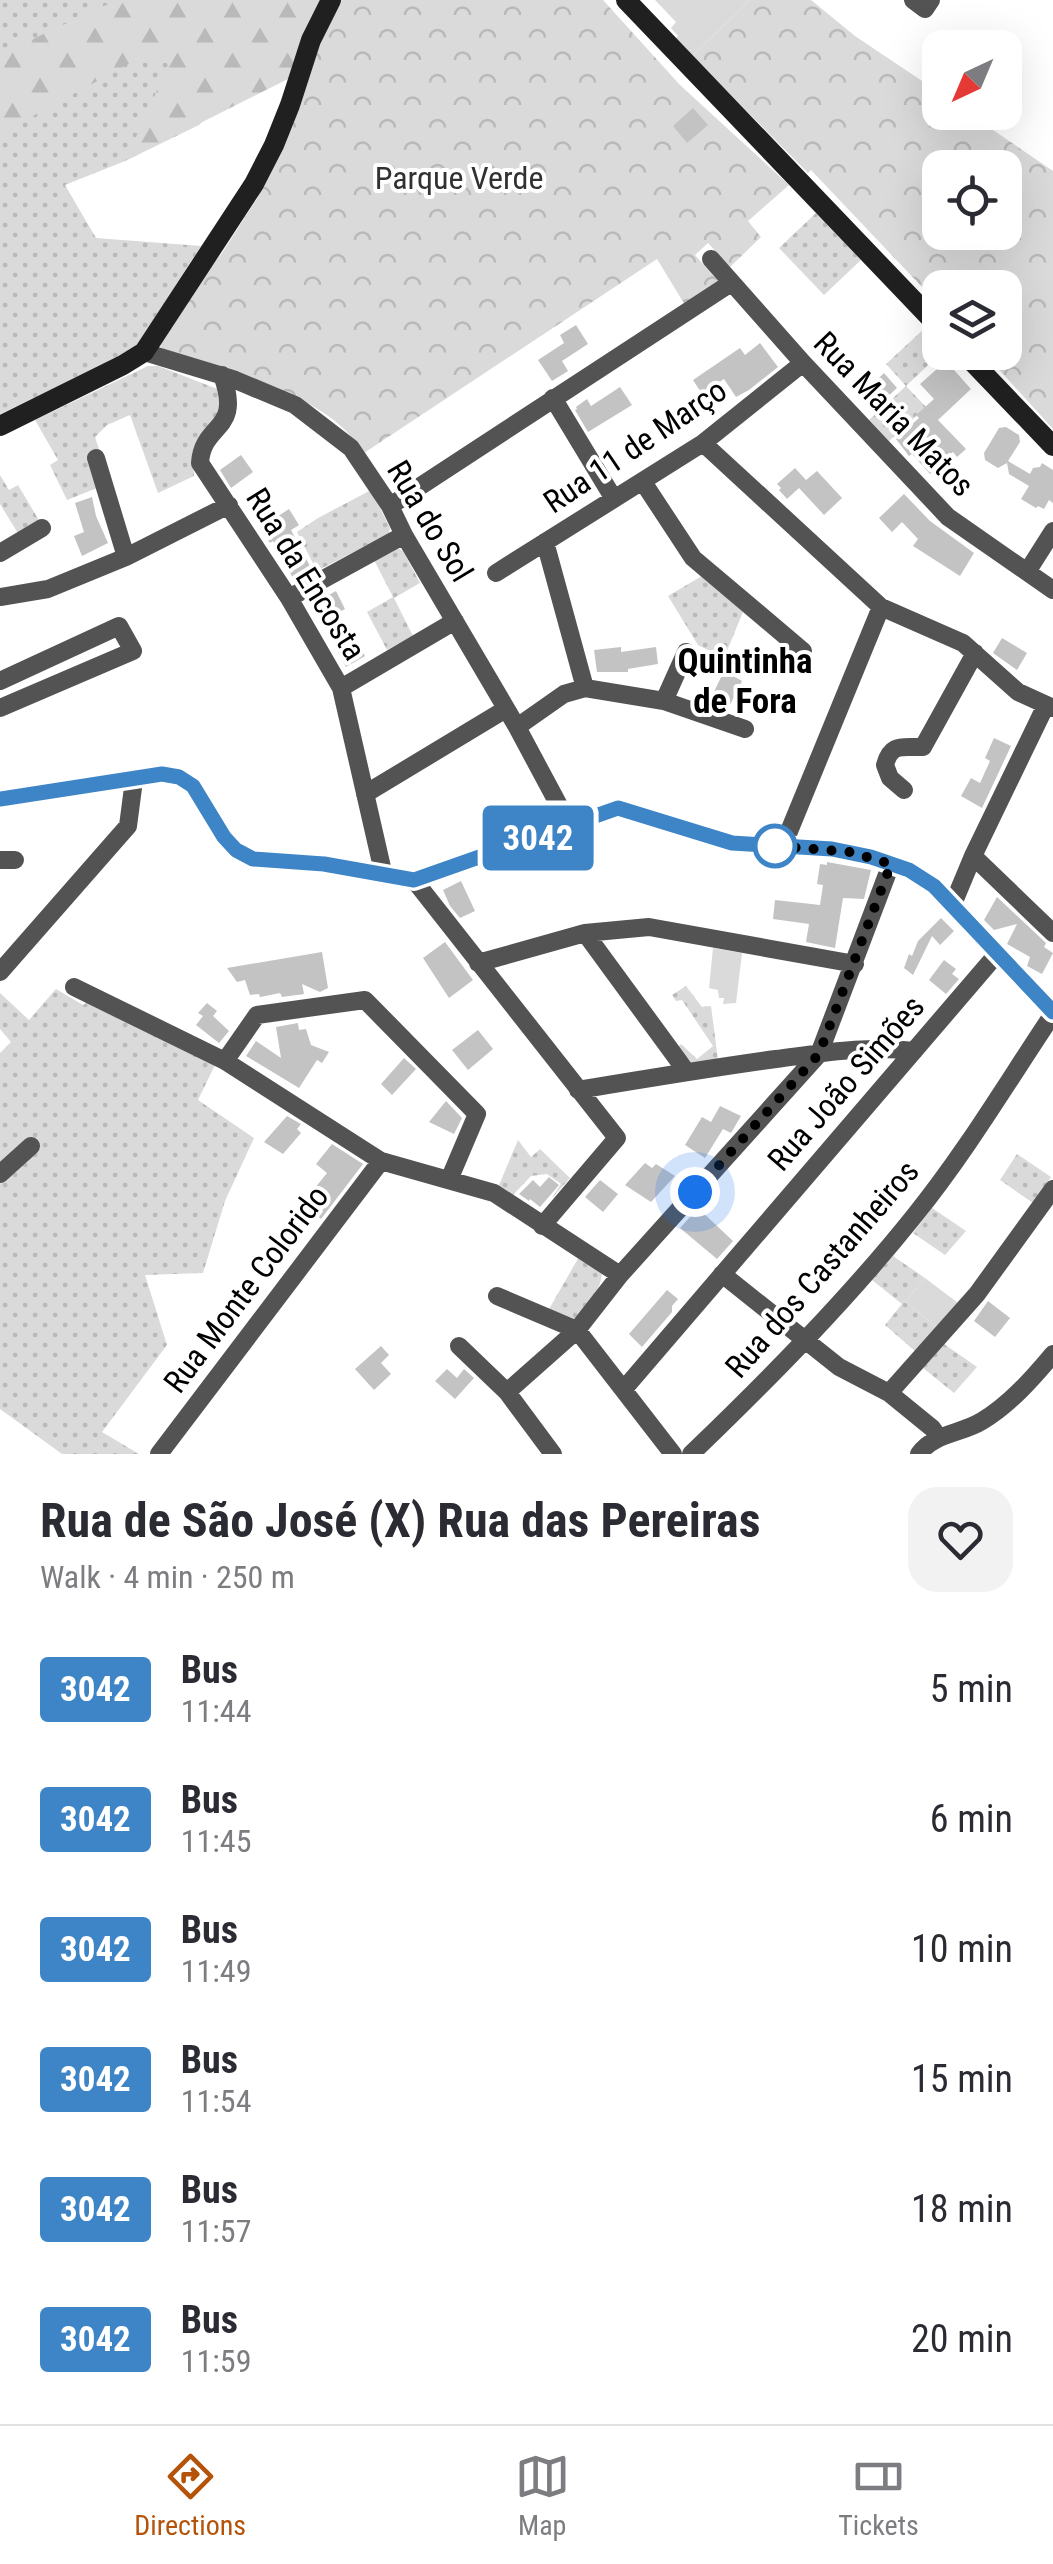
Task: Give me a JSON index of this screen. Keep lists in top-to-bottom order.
{
  "streets": {
    "street": [
      "Rua Maria Matos",
      "Rua 11 de Março",
      "Rua do Sol",
      "Rua da Encosta",
      "Rua João Simões",
      "Rua dos Castanheiros",
      "Rua Monte Colorido"
    ]
  },
  "crossings": [
    ["Rua Maria Matos", "Rua 11 de Março"],
    ["Rua do Sol", "Rua da Encosta"]
  ],
  "districts": ["Quintinha de Fora"],
  "parks": ["Parque Verde"],
  "lines": ["bus line 3042"],
  "north": "bottom left",
  "page": {
    "on_map": "3042",
    "heading": ["Rua de São José (X) Rua das Pereiras", "Walk · 4 min · 250 m"],
    "list": [
      {
        "mark": "3042",
        "name": "Bus",
        "note": "11:44",
        "value": "5 min"
      },
      {
        "mark": "3042",
        "name": "Bus",
        "note": "11:45",
        "value": "6 min"
      },
      {
        "mark": "3042",
        "name": "Bus",
        "note": "11:49",
        "value": "10 min"
      },
      {
        "mark": "3042",
        "name": "Bus",
        "note": "11:54",
        "value": "15 min"
      },
      {
        "mark": "3042",
        "name": "Bus",
        "note": "11:57",
        "value": "18 min"
      },
      {
        "mark": "3042",
        "name": "Bus",
        "note": "11:59",
        "value": "20 min"
      }
    ],
    "tabs": ["Directions", "Map", "Tickets"]
  }
}
